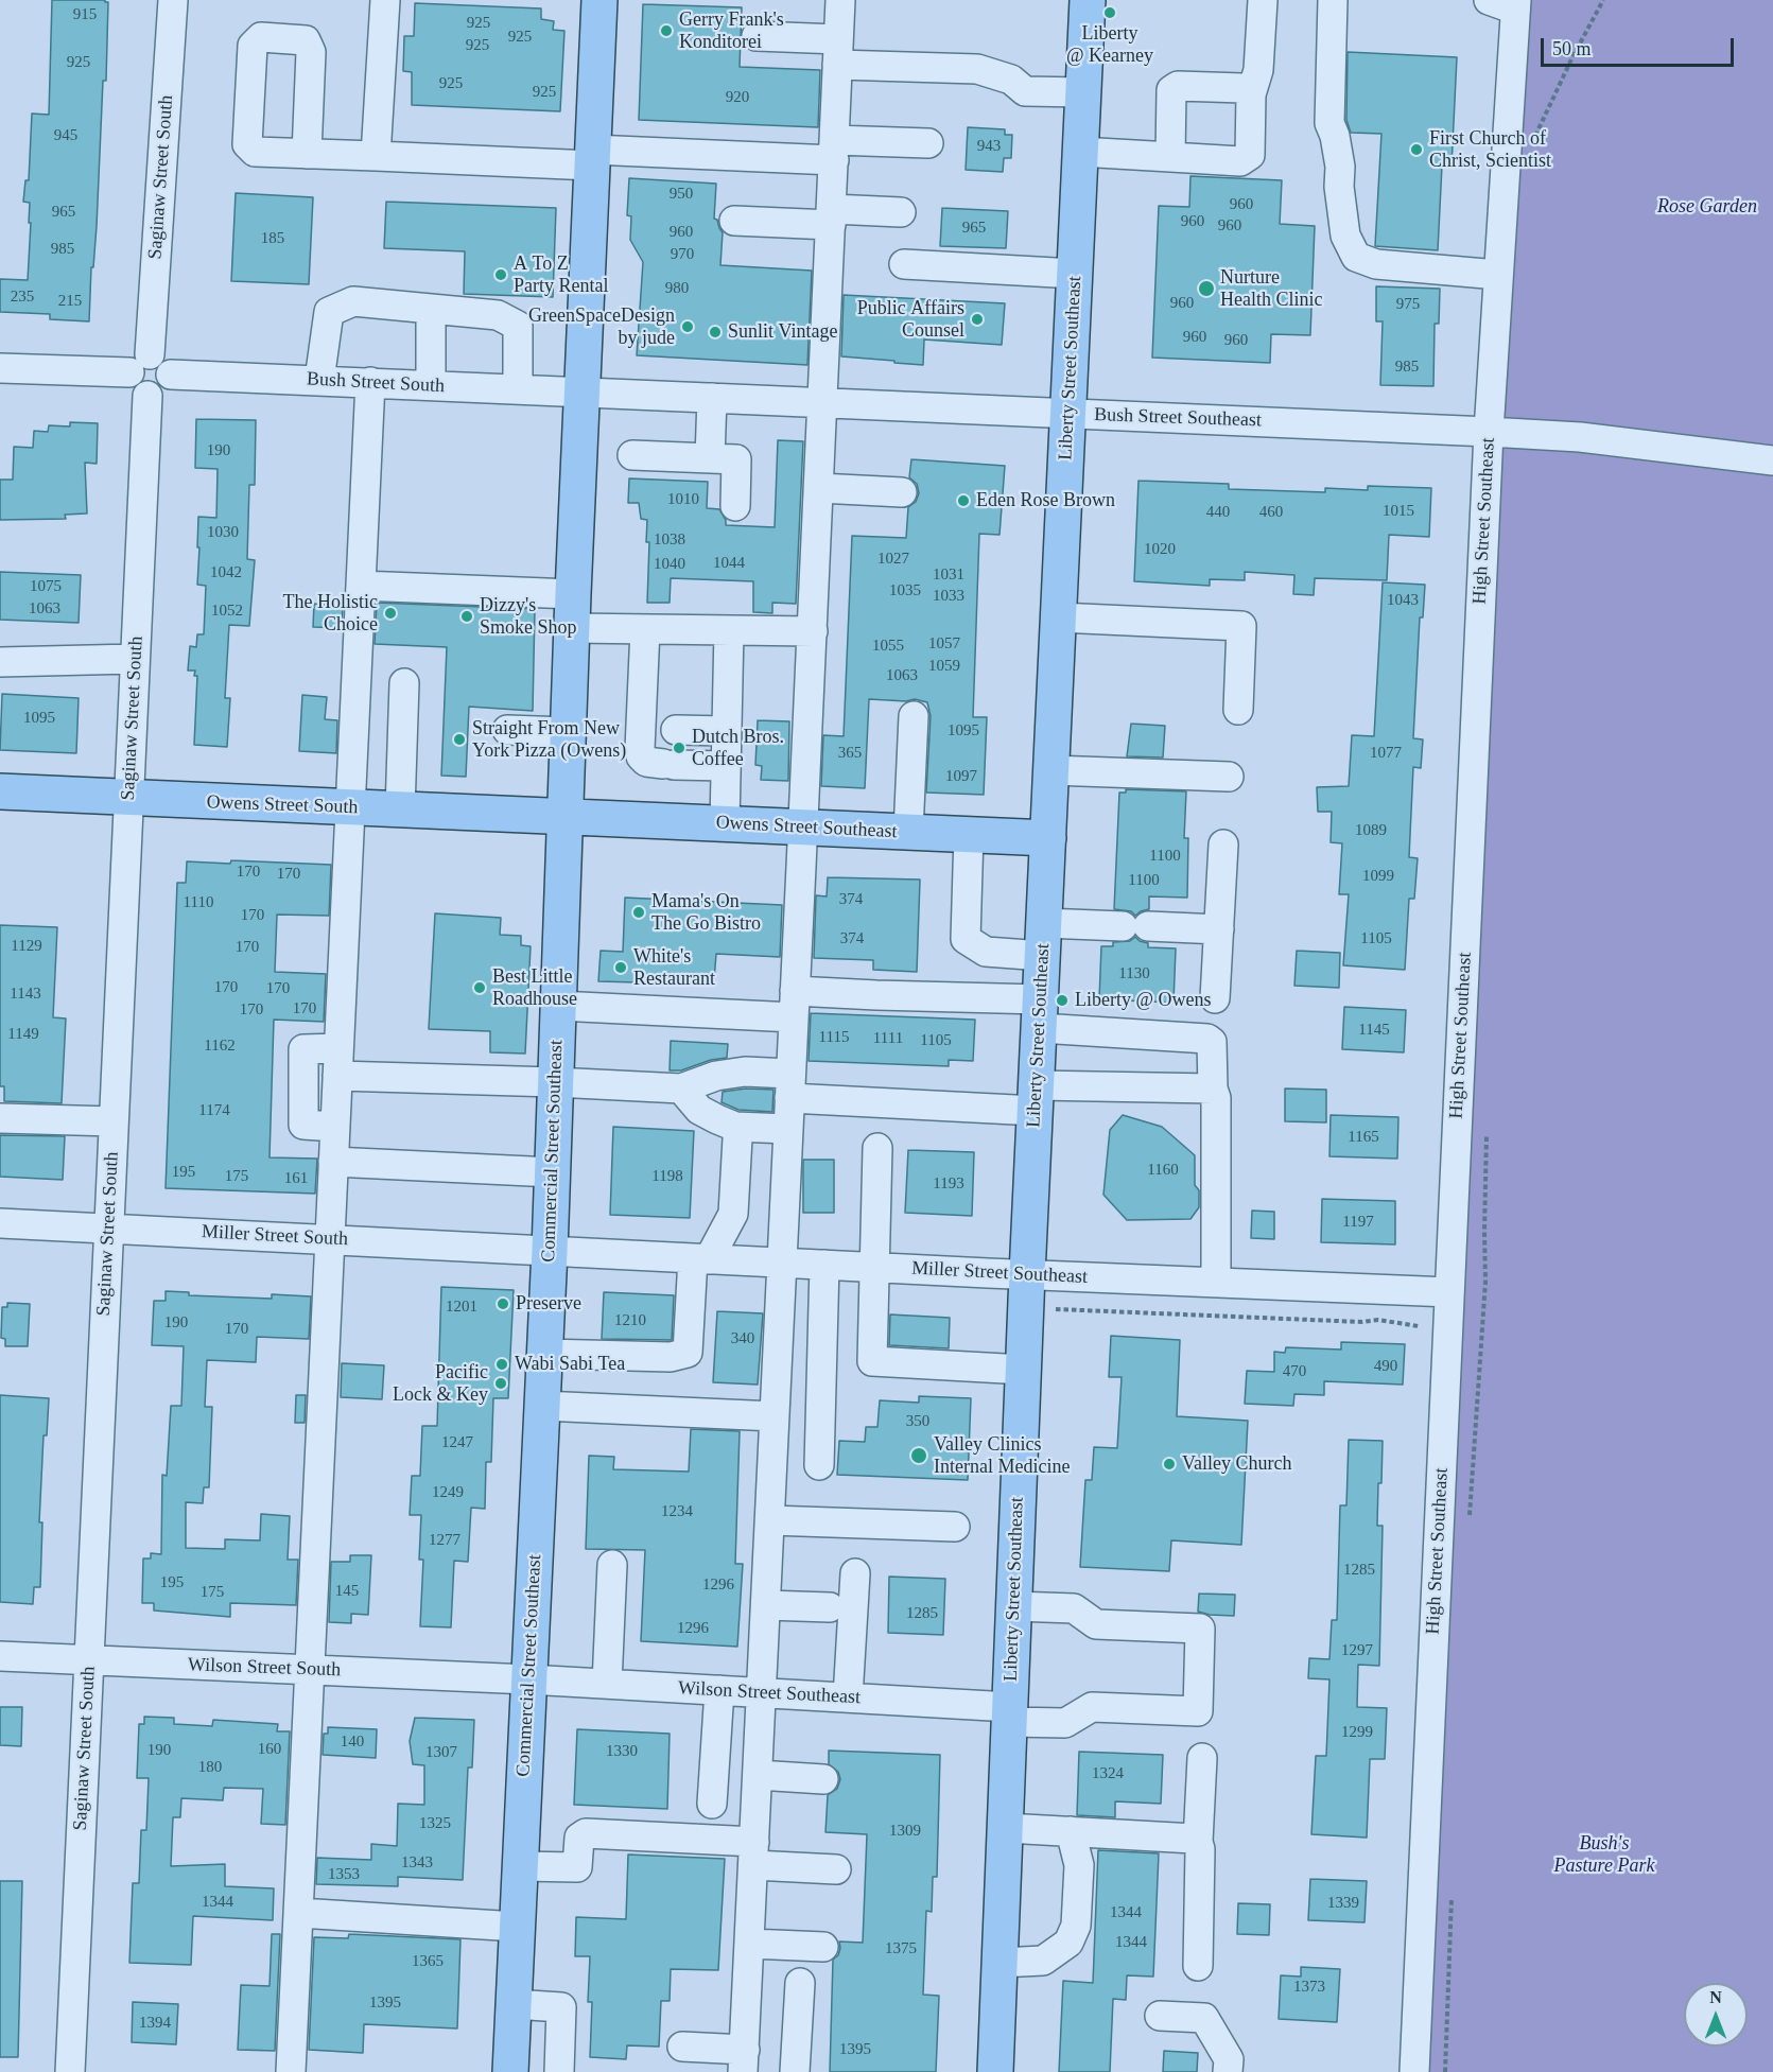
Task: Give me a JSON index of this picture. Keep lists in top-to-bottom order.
{
  "streets": {
    "main road": [
      "Liberty Street Southeast",
      "Owens Street South",
      "Owens Street Southeast",
      "Commercial Street Southeast"
    ],
    "street": [
      "Saginaw Street South",
      "Bush Street South",
      "Bush Street Southeast",
      "High Street Southeast",
      "Miller Street South",
      "Miller Street Southeast",
      "Wilson Street South",
      "Wilson Street Southeast"
    ]
  },
  "crossings": [
    ["Saginaw Street South", "Bush Street South"],
    ["Saginaw Street South", "Owens Street South"],
    ["Saginaw Street South", "Miller Street South"],
    ["Saginaw Street South", "Wilson Street South"],
    ["Liberty Street Southeast", "Bush Street Southeast"],
    ["Liberty Street Southeast", "Owens Street Southeast"],
    ["Liberty Street Southeast", "Miller Street Southeast"],
    ["Liberty Street Southeast", "Wilson Street Southeast"],
    ["Bush Street South", "Bush Street Southeast"],
    ["Bush Street South", "Commercial Street Southeast"],
    ["Bush Street Southeast", "High Street Southeast"],
    ["Bush Street Southeast", "Commercial Street Southeast"],
    ["High Street Southeast", "Miller Street Southeast"],
    ["Owens Street South", "Owens Street Southeast"],
    ["Owens Street South", "Commercial Street Southeast"],
    ["Owens Street Southeast", "Commercial Street Southeast"],
    ["Commercial Street Southeast", "Miller Street South"],
    ["Commercial Street Southeast", "Miller Street Southeast"],
    ["Commercial Street Southeast", "Wilson Street South"],
    ["Commercial Street Southeast", "Wilson Street Southeast"],
    ["Miller Street South", "Miller Street Southeast"],
    ["Wilson Street South", "Wilson Street Southeast"]
  ],
  "parks": ["Rose Garden", "Bush's Pasture Park"],
  "places": [
    "Liberty @ Kearney",
    "Gerry Frank's Konditorei",
    "First Church of Christ, Scientist",
    "A To Z Party Rental",
    "Nurture Health Clinic",
    "Public Affairs Counsel",
    "GreenSpaceDesign by jude",
    "Sunlit Vintage",
    "Eden Rose Brown",
    "The Holistic Choice",
    "Dizzy's Smoke Shop",
    "Straight From New York Pizza (Owens)",
    "Dutch Bros. Coffee",
    "Mama's On The Go Bistro",
    "White's Restaurant",
    "Best Little Roadhouse",
    "Liberty @ Owens",
    "Preserve",
    "Wabi Sabi Tea",
    "Pacific Lock & Key",
    "Valley Clinics Internal Medicine",
    "Valley Church"
  ],
  "house_numbers": [
    "915",
    "925",
    "925",
    "925",
    "925",
    "925",
    "925",
    "920",
    "945",
    "943",
    "950",
    "960",
    "965",
    "960",
    "960",
    "965",
    "960",
    "185",
    "985",
    "970",
    "980",
    "235",
    "215",
    "960",
    "975",
    "960",
    "960",
    "985",
    "190",
    "1010",
    "1015",
    "440",
    "460",
    "1030",
    "1038",
    "1020",
    "1027",
    "1044",
    "1040",
    "1042",
    "1031",
    "1075",
    "1035",
    "1033",
    "1043",
    "1063",
    "1052",
    "1057",
    "1055",
    "1059",
    "1063",
    "1095",
    "1095",
    "365",
    "1077",
    "1097",
    "1089",
    "1100",
    "170",
    "170",
    "1099",
    "1100",
    "374",
    "1110",
    "170",
    "374",
    "1105",
    "1129",
    "170",
    "1130",
    "170",
    "170",
    "1143",
    "170",
    "170",
    "1145",
    "1149",
    "1115",
    "1111",
    "1105",
    "1162",
    "1174",
    "1165",
    "1160",
    "195",
    "175",
    "1198",
    "161",
    "1193",
    "1197",
    "1201",
    "1210",
    "190",
    "170",
    "340",
    "490",
    "470",
    "350",
    "1247",
    "1249",
    "1234",
    "1277",
    "1285",
    "195",
    "1296",
    "145",
    "175",
    "1285",
    "1296",
    "1297",
    "1299",
    "140",
    "160",
    "190",
    "1330",
    "1307",
    "180",
    "1324",
    "1325",
    "1309",
    "1343",
    "1353",
    "1344",
    "1339",
    "1344",
    "1344",
    "1375",
    "1365",
    "1373",
    "1395",
    "1394",
    "1395"
  ],
  "scale_bar": "50 m",
  "north": "top"
}
